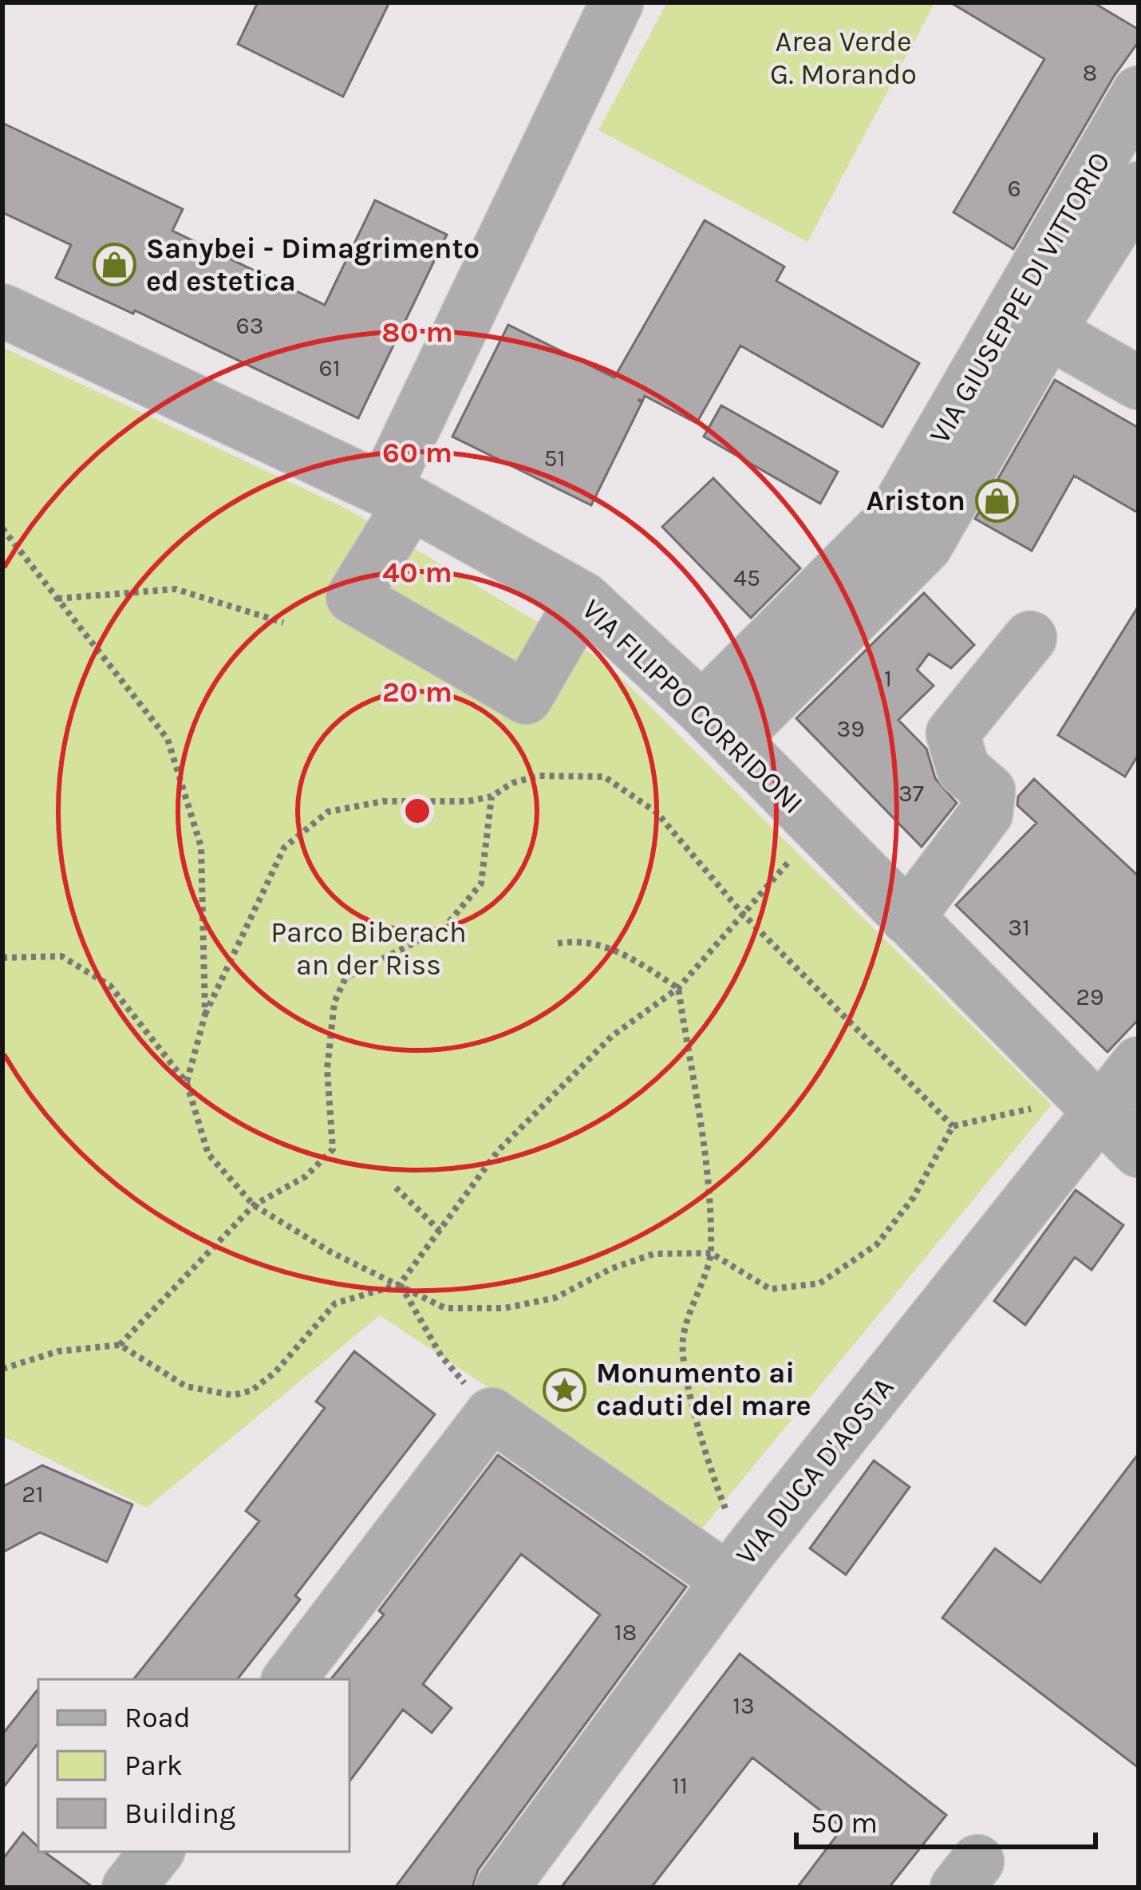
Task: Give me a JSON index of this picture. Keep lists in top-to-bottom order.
{
  "streets": {
    "street": ["VIA GIUSEPPE DI VITTORIO", "VIA FILIPPO CORRIDONI", "VIA DUCA D'AOSTA"]
  },
  "crossings": [
    ["VIA GIUSEPPE DI VITTORIO", "VIA FILIPPO CORRIDONI"],
    ["VIA FILIPPO CORRIDONI", "VIA DUCA D'AOSTA"]
  ],
  "parks": ["Area Verde G. Morando", "Parco Biberach an der Riss"],
  "places": {
    "shop": ["Sanybei - Dimagrimento ed estetica", "Ariston"],
    "place": ["Monumento ai caduti del mare"]
  },
  "house_numbers": [
    "8",
    "6",
    "63",
    "61",
    "51",
    "45",
    "1",
    "39",
    "37",
    "31",
    "29",
    "21",
    "18",
    "13",
    "11"
  ],
  "legend": ["Road", "Park", "Building"],
  "scale_bar": "50 m",
  "rings": [
    "80 m",
    "60 m",
    "40 m",
    "20 m"
  ]
}
